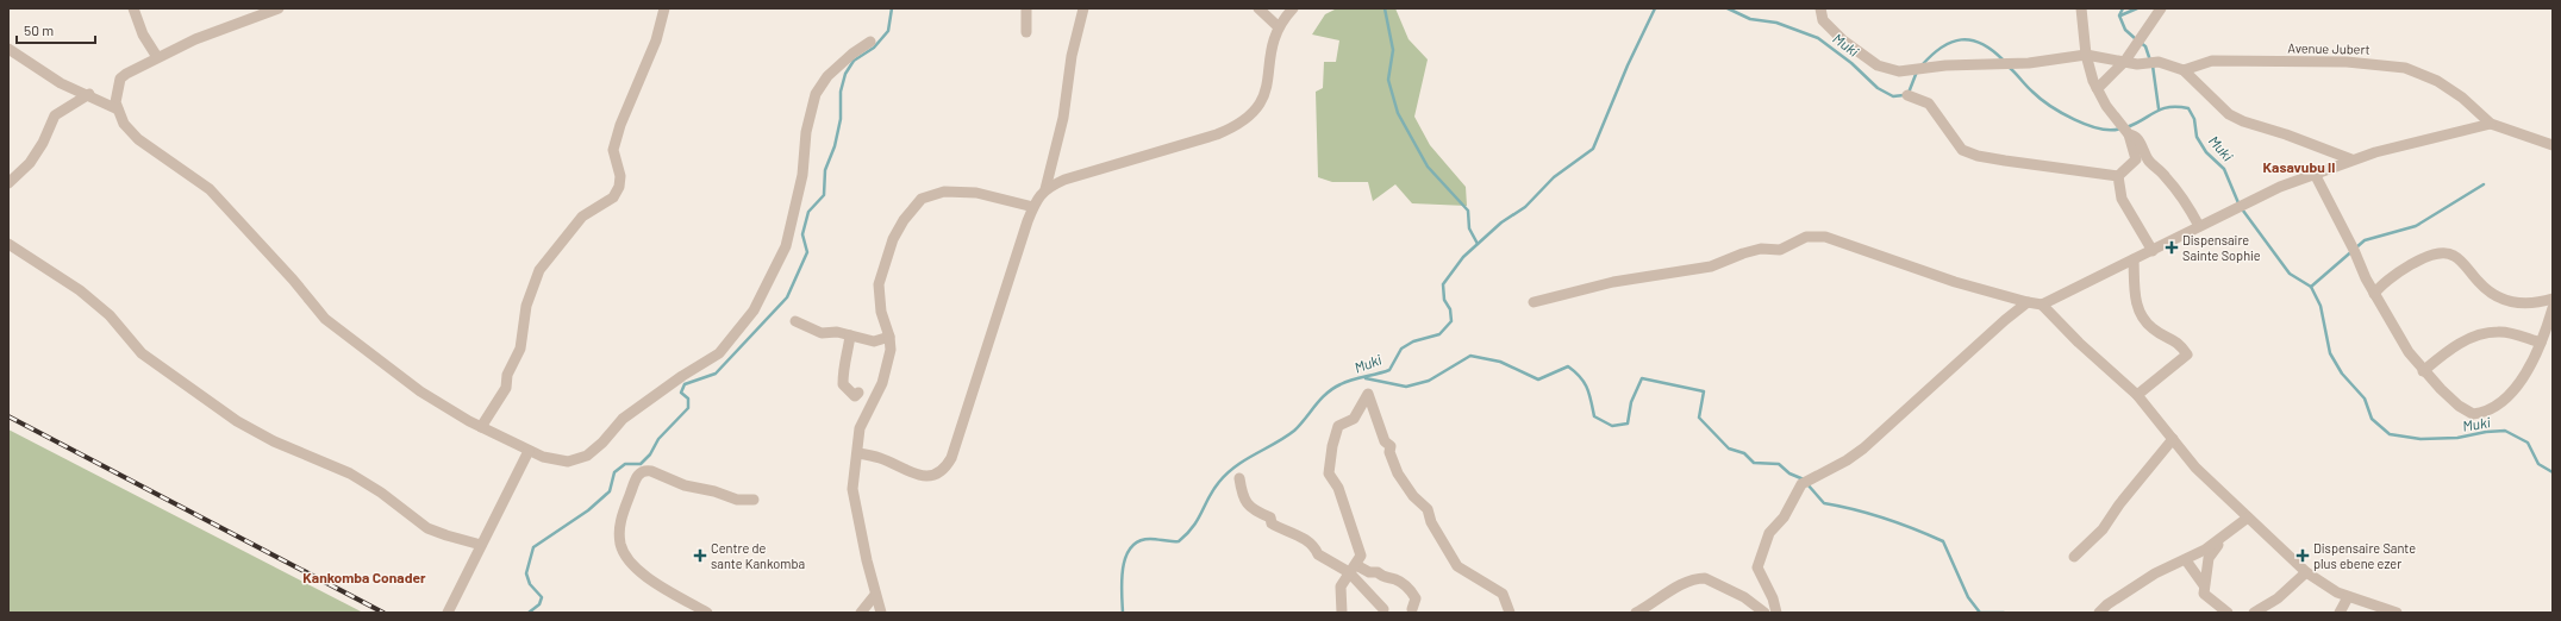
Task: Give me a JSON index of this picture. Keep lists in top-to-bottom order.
{
  "streets": {
    "street": ["Avenue Jubert"]
  },
  "districts": ["Kasavubu II", "Kankomba Conader"],
  "water": ["Muki"],
  "places": {
    "health": ["Dispensaire Sainte Sophie", "Centre de sante Kankomba", "Dispensaire Sante plus ebene ezer"]
  },
  "scale_bar": "50 m"
}
